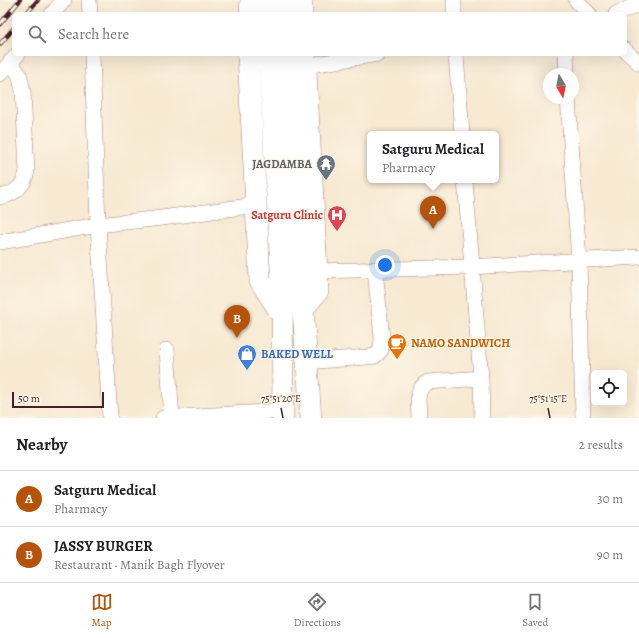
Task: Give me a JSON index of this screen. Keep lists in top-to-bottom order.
{
  "places": {
    "temple": ["JAGDAMBA"],
    "hospital": ["Satguru Clinic"],
    "cafe": ["NAMO SANDWICH"],
    "shop": ["BAKED WELL"]
  },
  "scale_bar": "50 m",
  "north": "bottom",
  "page": {
    "search": "Search here",
    "popup": ["Satguru Medical", "Pharmacy"],
    "pins": ["A", "B"],
    "scale": "50 m",
    "heading": ["Nearby", "2 results"],
    "list": [
      {
        "mark": "A",
        "name": "Satguru Medical",
        "note": "Pharmacy",
        "value": "30 m"
      },
      {
        "mark": "B",
        "name": "JASSY BURGER",
        "note": "Restaurant · Manik Bagh Flyover",
        "value": "90 m"
      }
    ],
    "nav": ["Map", "Directions", "Saved"]
  },
  "coordinates": ["75°51'20\"E", "75°51'15\"E"]
}
